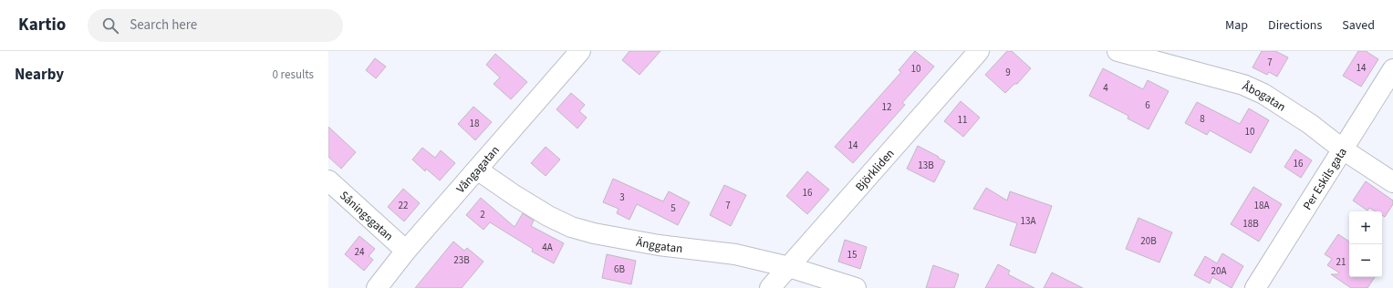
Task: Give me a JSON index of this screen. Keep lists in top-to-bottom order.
{
  "streets": {
    "street": [
      "Åbogatan",
      "Vångagatan",
      "Björkliden",
      "Per Eskils gata",
      "Såningsgatan",
      "Änggatan"
    ]
  },
  "crossings": [
    ["Åbogatan", "Per Eskils gata"],
    ["Vångagatan", "Såningsgatan"],
    ["Vångagatan", "Änggatan"],
    ["Björkliden", "Änggatan"]
  ],
  "house_numbers": [
    "7",
    "14",
    "10",
    "9",
    "4",
    "6",
    "12",
    "8",
    "11",
    "18",
    "10",
    "14",
    "16",
    "13B",
    "16",
    "3",
    "22",
    "7",
    "18A",
    "5",
    "2",
    "13A",
    "18B",
    "20B",
    "4A",
    "24",
    "15",
    "23B",
    "21",
    "6B",
    "20A"
  ],
  "page": {
    "header": "Kartio",
    "search": "Search here",
    "nav": ["Map", "Directions", "Saved"],
    "heading": ["Nearby", "0 results"],
    "map_buttons": ["+", "−"]
  }
}
